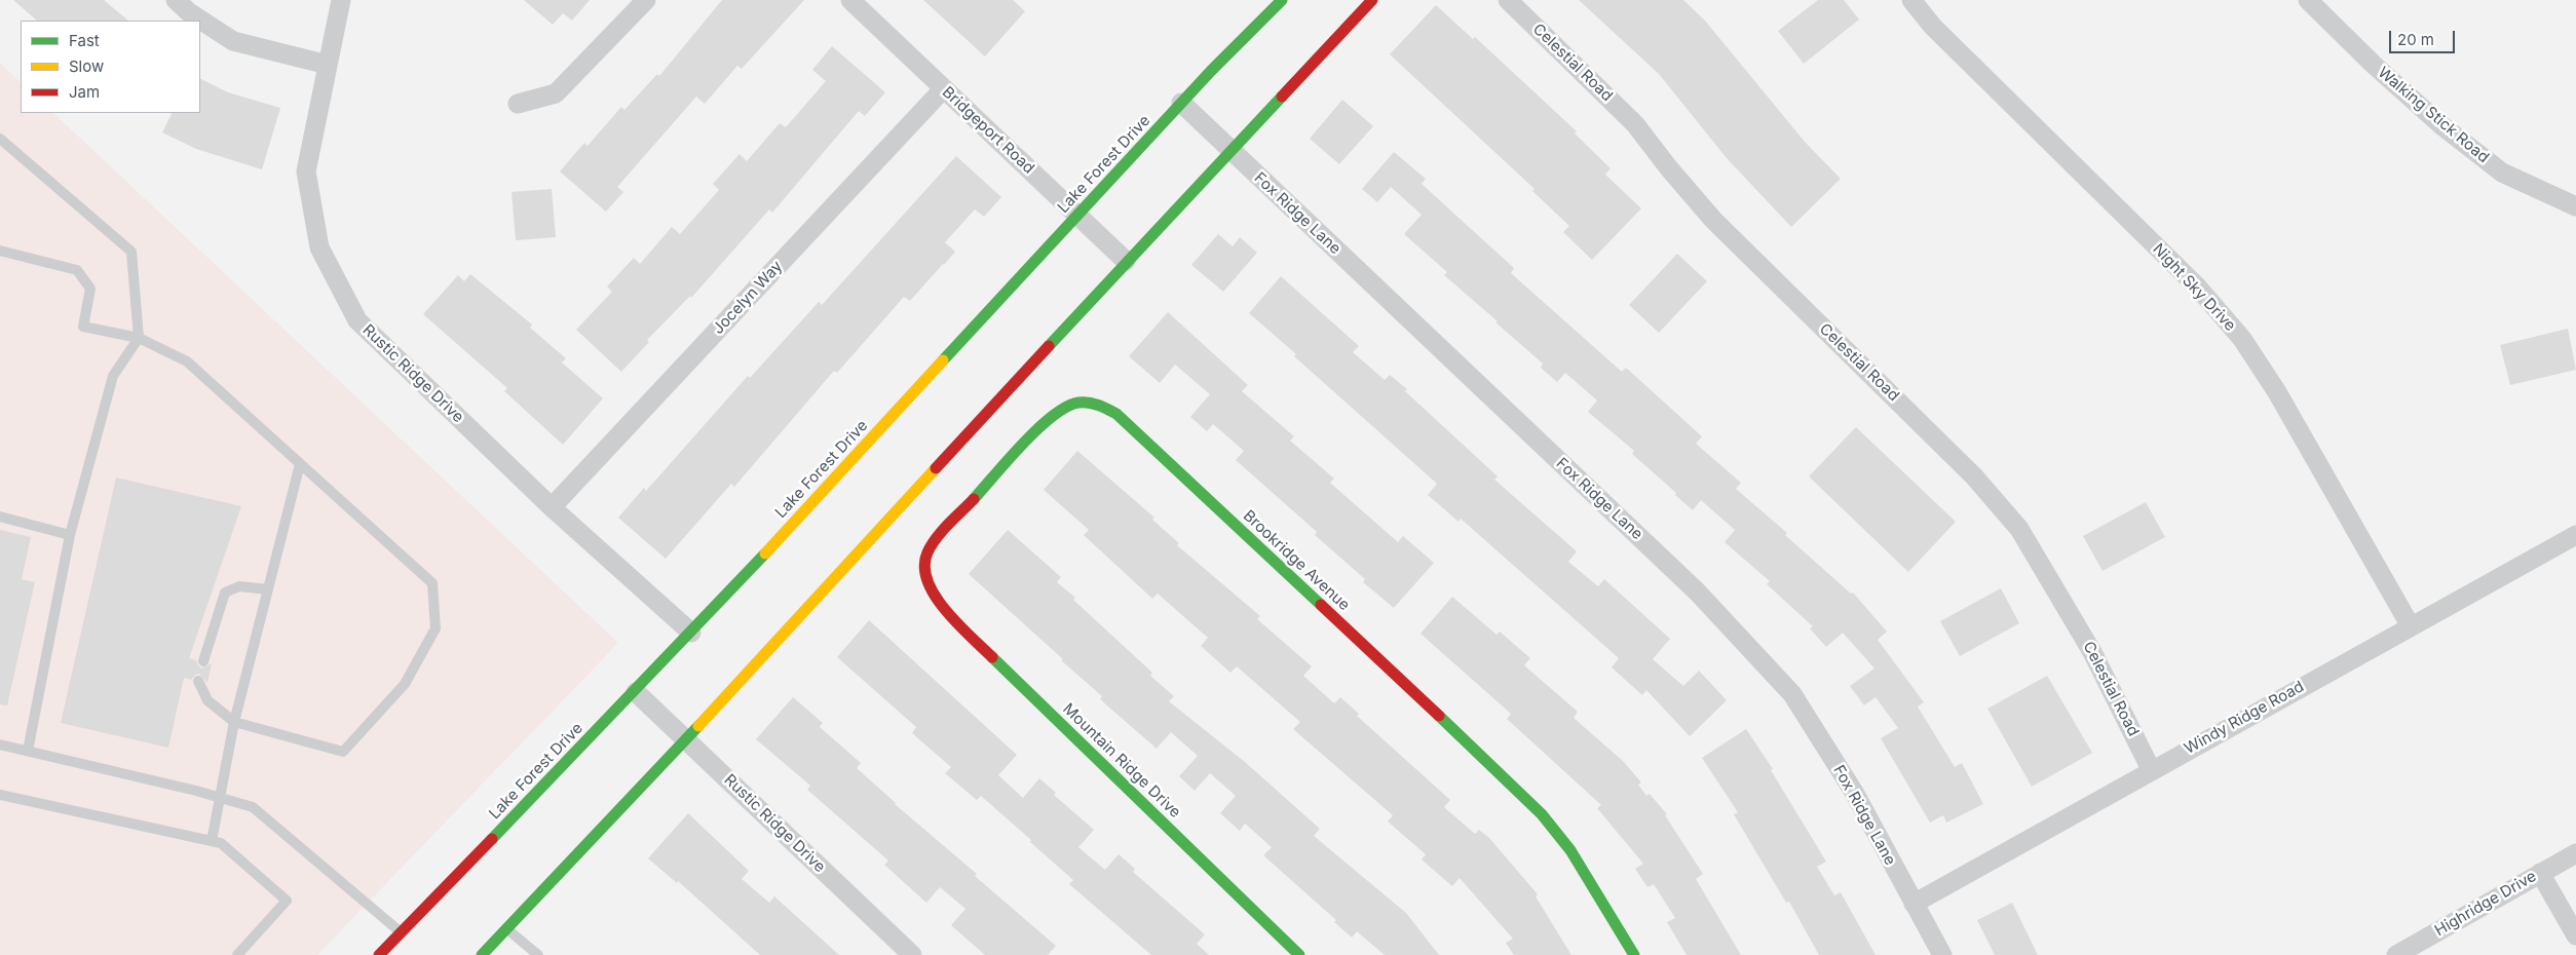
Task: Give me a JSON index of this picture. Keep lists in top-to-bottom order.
{
  "streets": {
    "main road": ["Lake Forest Drive", "Brookridge Avenue", "Mountain Ridge Drive"],
    "street": [
      "Celestial Road",
      "Walking Stick Road",
      "Bridgeport Road",
      "Fox Ridge Lane",
      "Night Sky Drive",
      "Jocelyn Way",
      "Rustic Ridge Drive",
      "Windy Ridge Road",
      "Highridge Drive"
    ]
  },
  "crossings": [
    ["Celestial Road", "Windy Ridge Road"],
    ["Bridgeport Road", "Lake Forest Drive"],
    ["Bridgeport Road", "Jocelyn Way"],
    ["Lake Forest Drive", "Fox Ridge Lane"],
    ["Lake Forest Drive", "Rustic Ridge Drive"],
    ["Fox Ridge Lane", "Windy Ridge Road"],
    ["Night Sky Drive", "Windy Ridge Road"],
    ["Jocelyn Way", "Rustic Ridge Drive"],
    ["Brookridge Avenue", "Mountain Ridge Drive"]
  ],
  "legend": ["Fast", "Slow", "Jam"],
  "scale_bar": "20 m"
}
